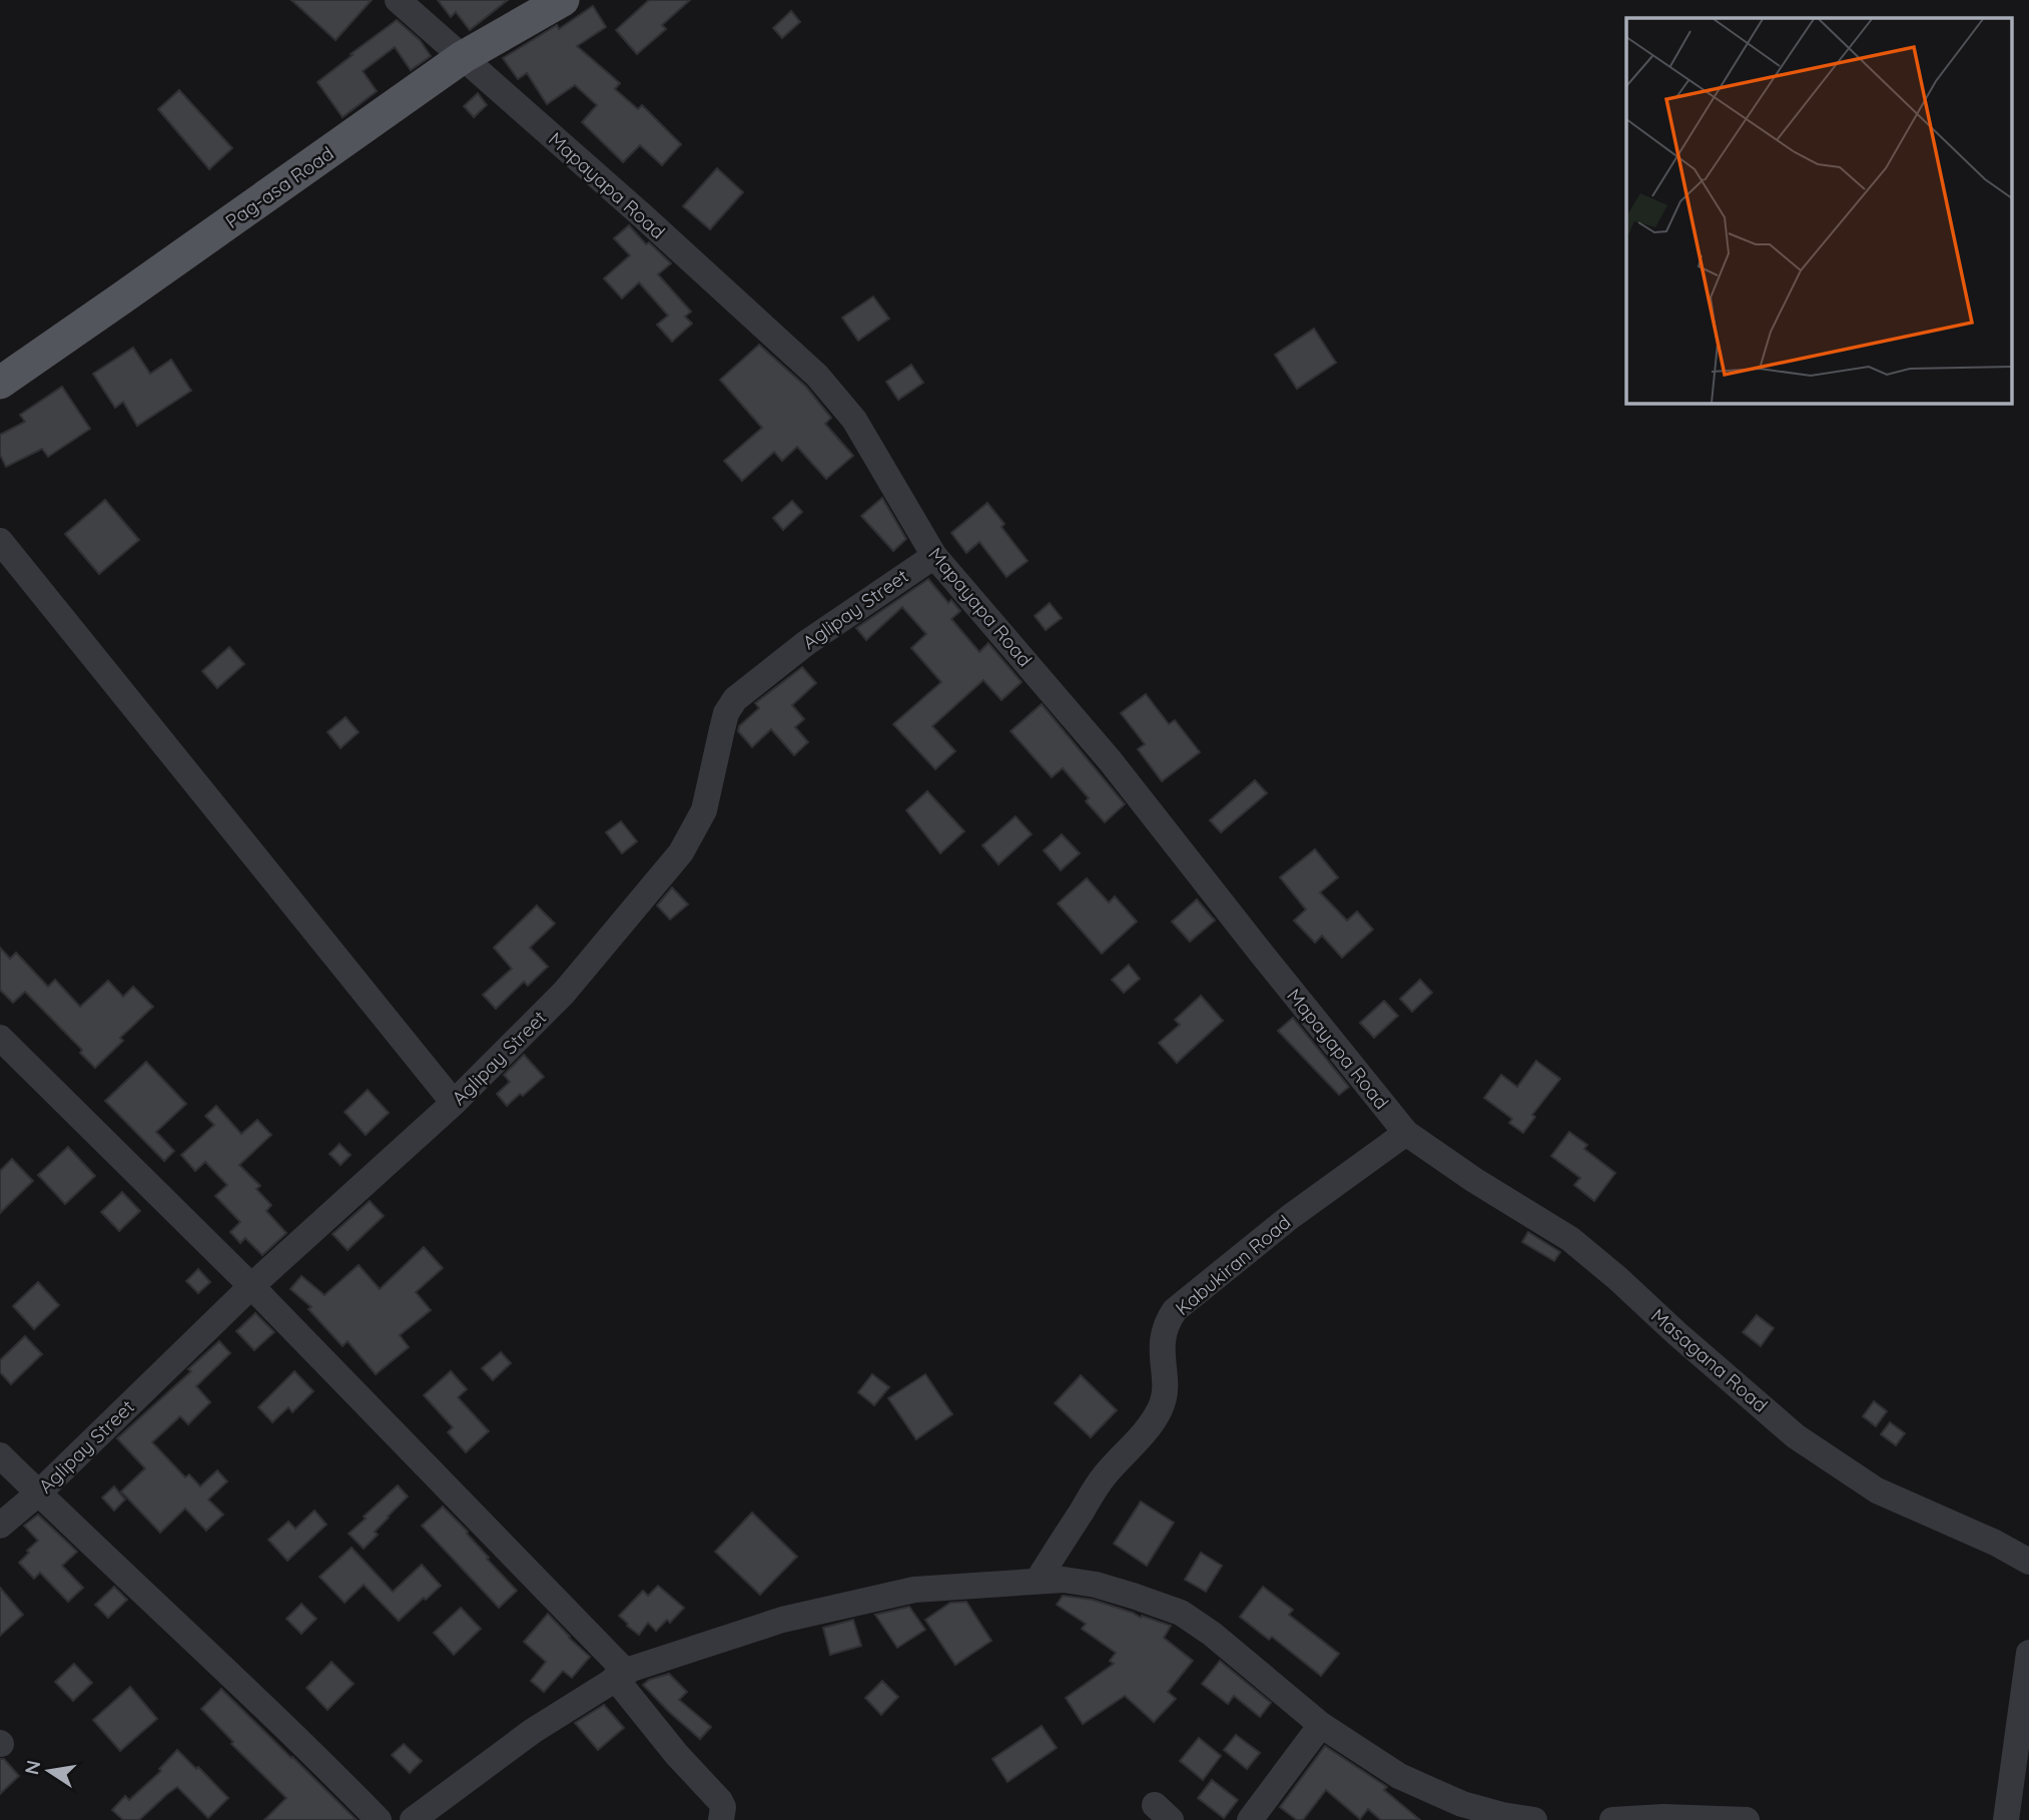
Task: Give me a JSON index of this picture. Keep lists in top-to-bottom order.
{
  "streets": {
    "main road": ["Pag-asa Road"],
    "street": [
      "Mapayapa Road",
      "Aglipay Street",
      "Kabukiran Road",
      "Masagana Road"
    ]
  },
  "crossings": [
    ["Mapayapa Road", "Pag-asa Road"],
    ["Mapayapa Road", "Aglipay Street"],
    ["Mapayapa Road", "Kabukiran Road"],
    ["Mapayapa Road", "Masagana Road"],
    ["Kabukiran Road", "Masagana Road"]
  ],
  "north": "left"
}
